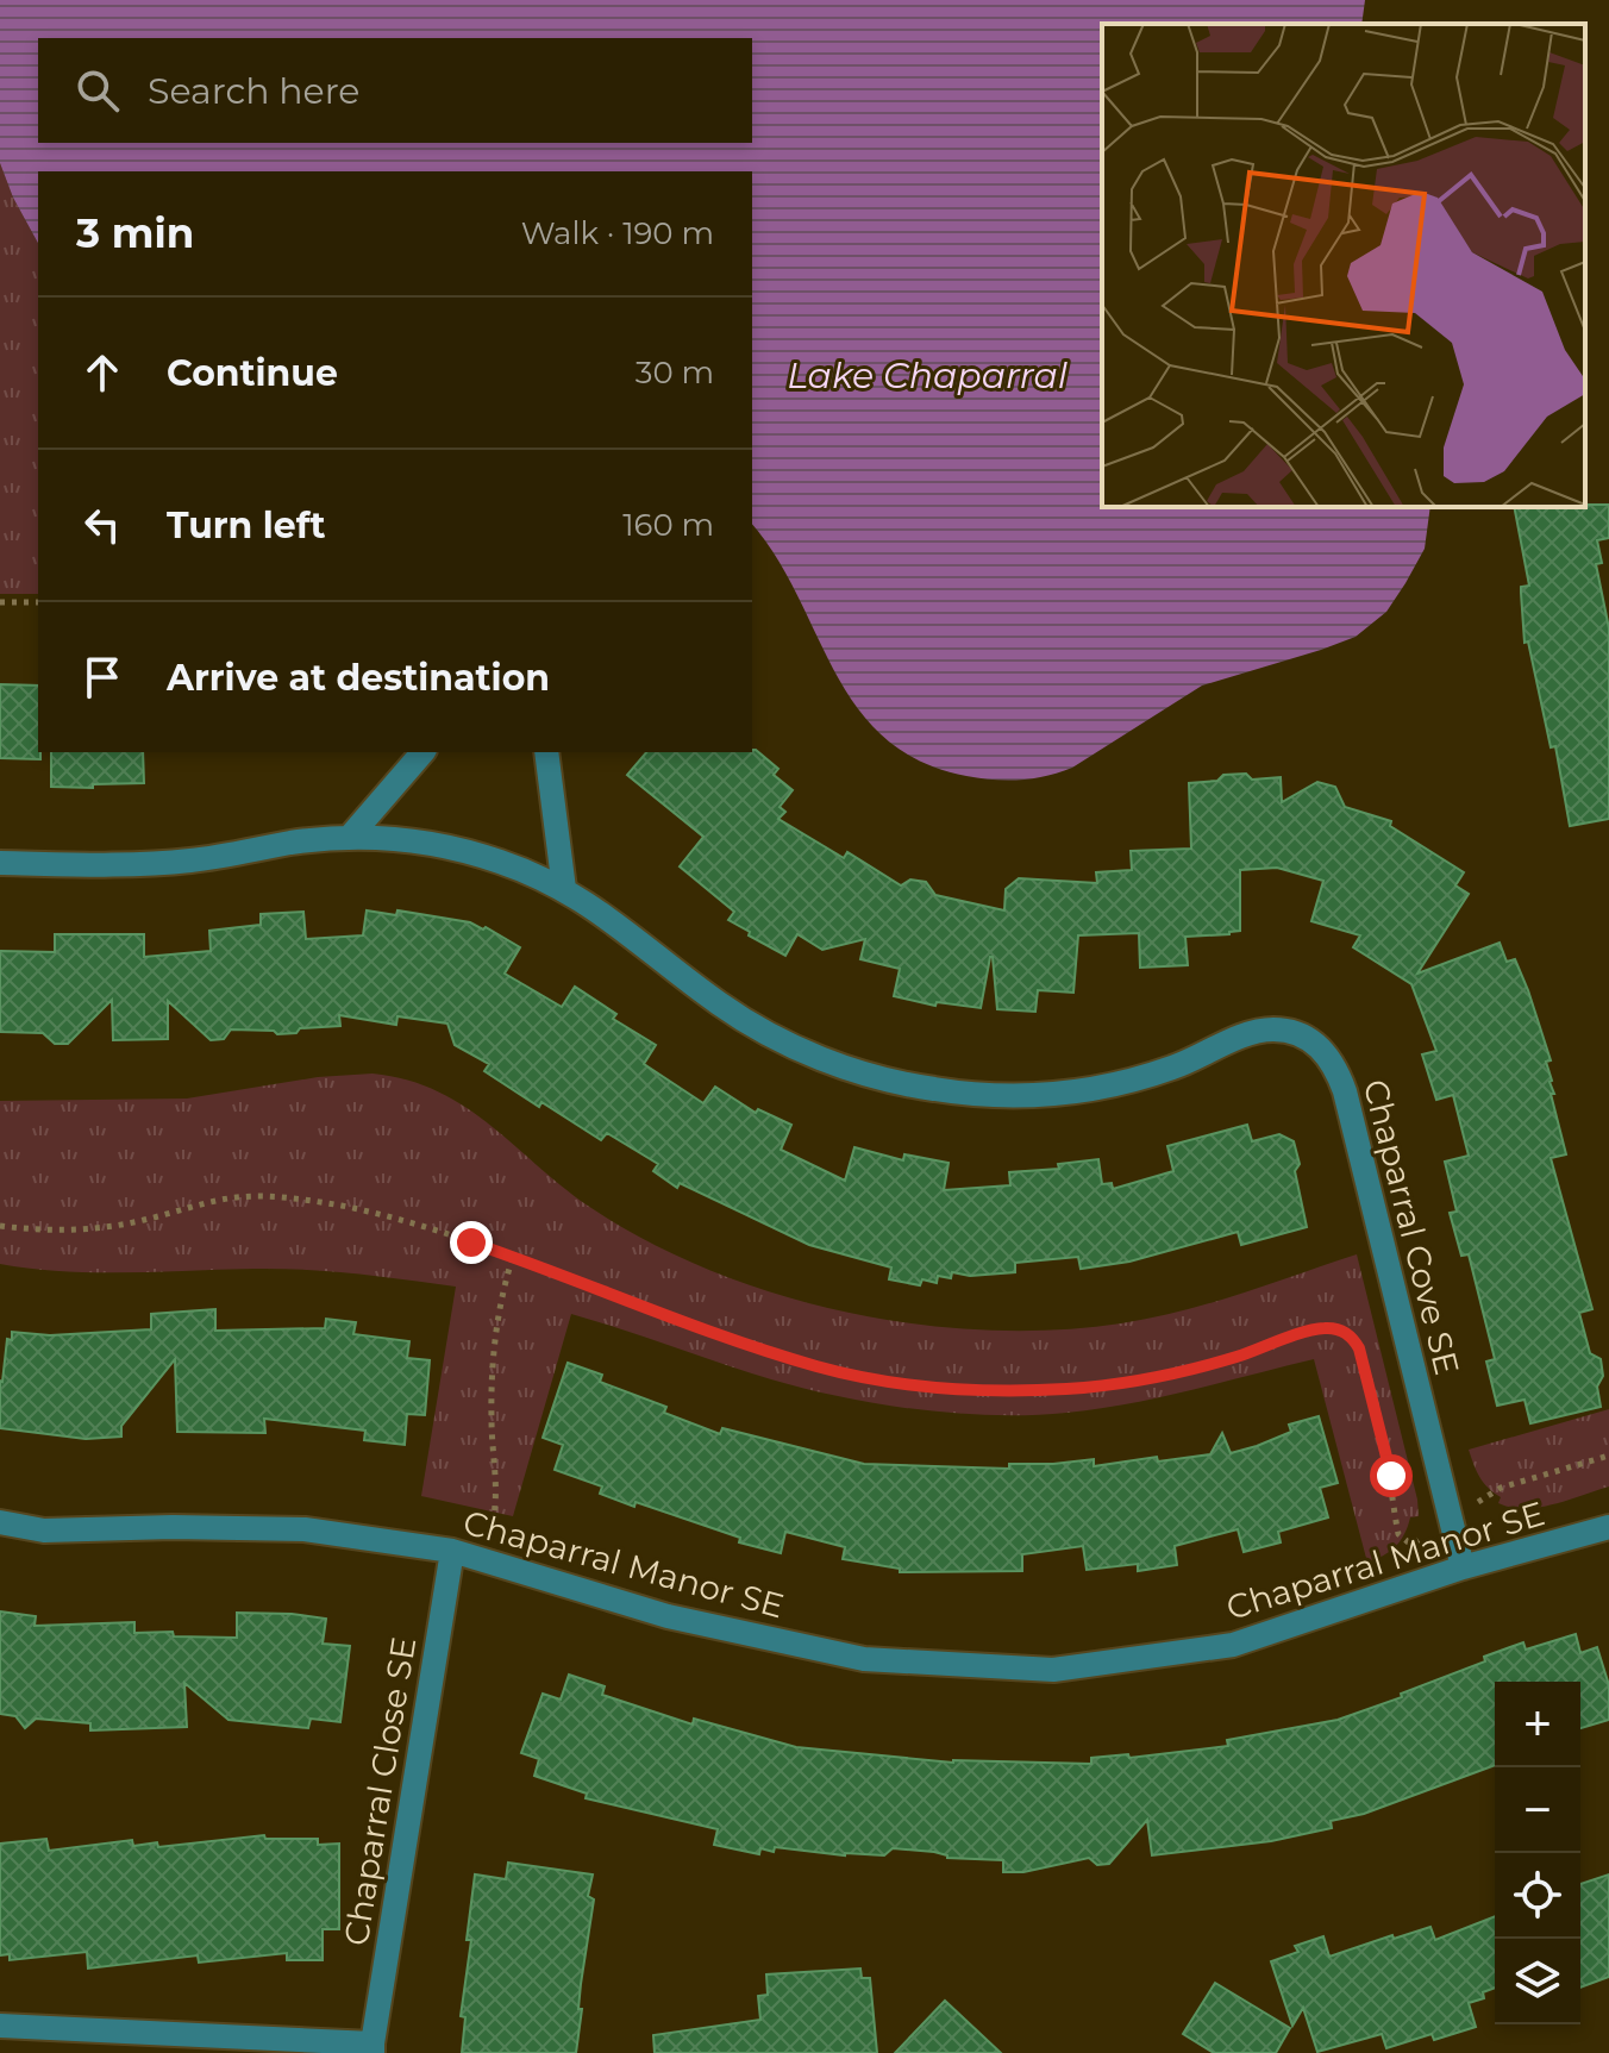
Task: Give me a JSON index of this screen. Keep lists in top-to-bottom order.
{
  "streets": {
    "street": ["Chaparral Cove SE", "Chaparral Manor SE", "Chaparral Close SE"]
  },
  "crossings": [
    ["Chaparral Cove SE", "Chaparral Manor SE"],
    ["Chaparral Manor SE", "Chaparral Close SE"]
  ],
  "water": ["Lake Chaparral"],
  "page": {
    "search": "Search here",
    "heading": ["3 min", "Walk · 190 m"],
    "list": [
      ["Continue", "30 m"],
      ["Turn left", "160 m"],
      "Arrive at destination"
    ],
    "map_buttons": ["+", "−"]
  }
}
